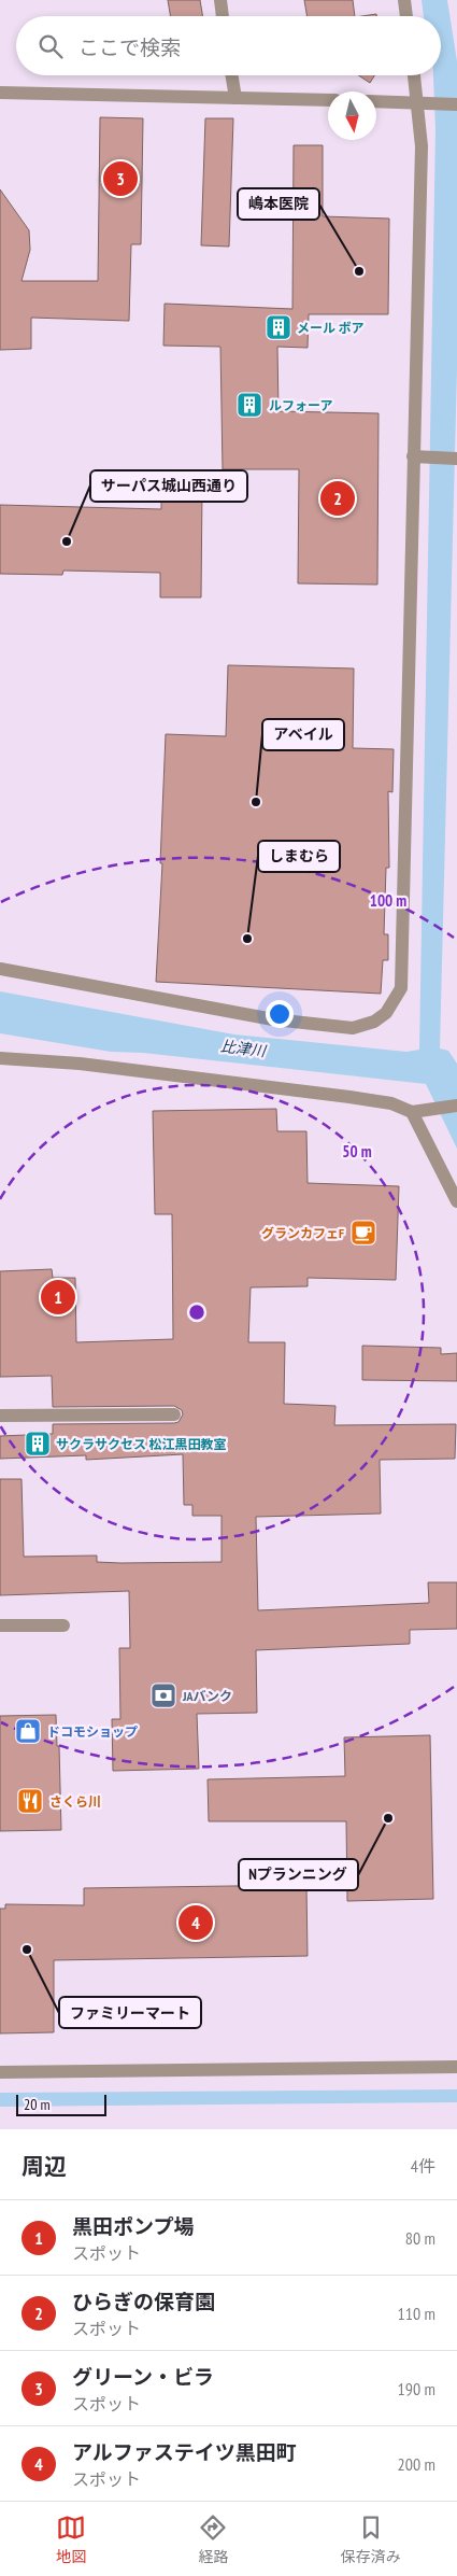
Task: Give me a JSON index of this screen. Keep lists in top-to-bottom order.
{
  "water": ["比津川"],
  "places": {
    "other": [
      "嶋本医院",
      "サーパス城山西通り",
      "アベイル",
      "しまむら",
      "Nプランニング",
      "ファミリーマート"
    ],
    "building": ["メール ボア", "ルフォーア", "サクラサクセス 松江黒田教室"],
    "cafe": ["グランカフェF"],
    "bank": ["JAバンク"],
    "shop": ["ドコモショップ"],
    "restaurant": ["さくら川"]
  },
  "scale_bar": "20 m",
  "north": "bottom",
  "page": {
    "search": "ここで検索",
    "pins": [
      "3",
      "2",
      "1",
      "4"
    ],
    "scale": "20 m",
    "heading": ["周辺", "4件"],
    "list": [
      {
        "mark": "1",
        "name": "黒田ポンプ場",
        "note": "スポット",
        "value": "80 m"
      },
      {
        "mark": "2",
        "name": "ひらぎの保育園",
        "note": "スポット",
        "value": "110 m"
      },
      {
        "mark": "3",
        "name": "グリーン・ビラ",
        "note": "スポット",
        "value": "190 m"
      },
      {
        "mark": "4",
        "name": "アルファステイツ黒田町",
        "note": "スポット",
        "value": "200 m"
      }
    ],
    "nav": ["地図", "経路", "保存済み"]
  },
  "rings": ["100 m", "50 m"]
}
